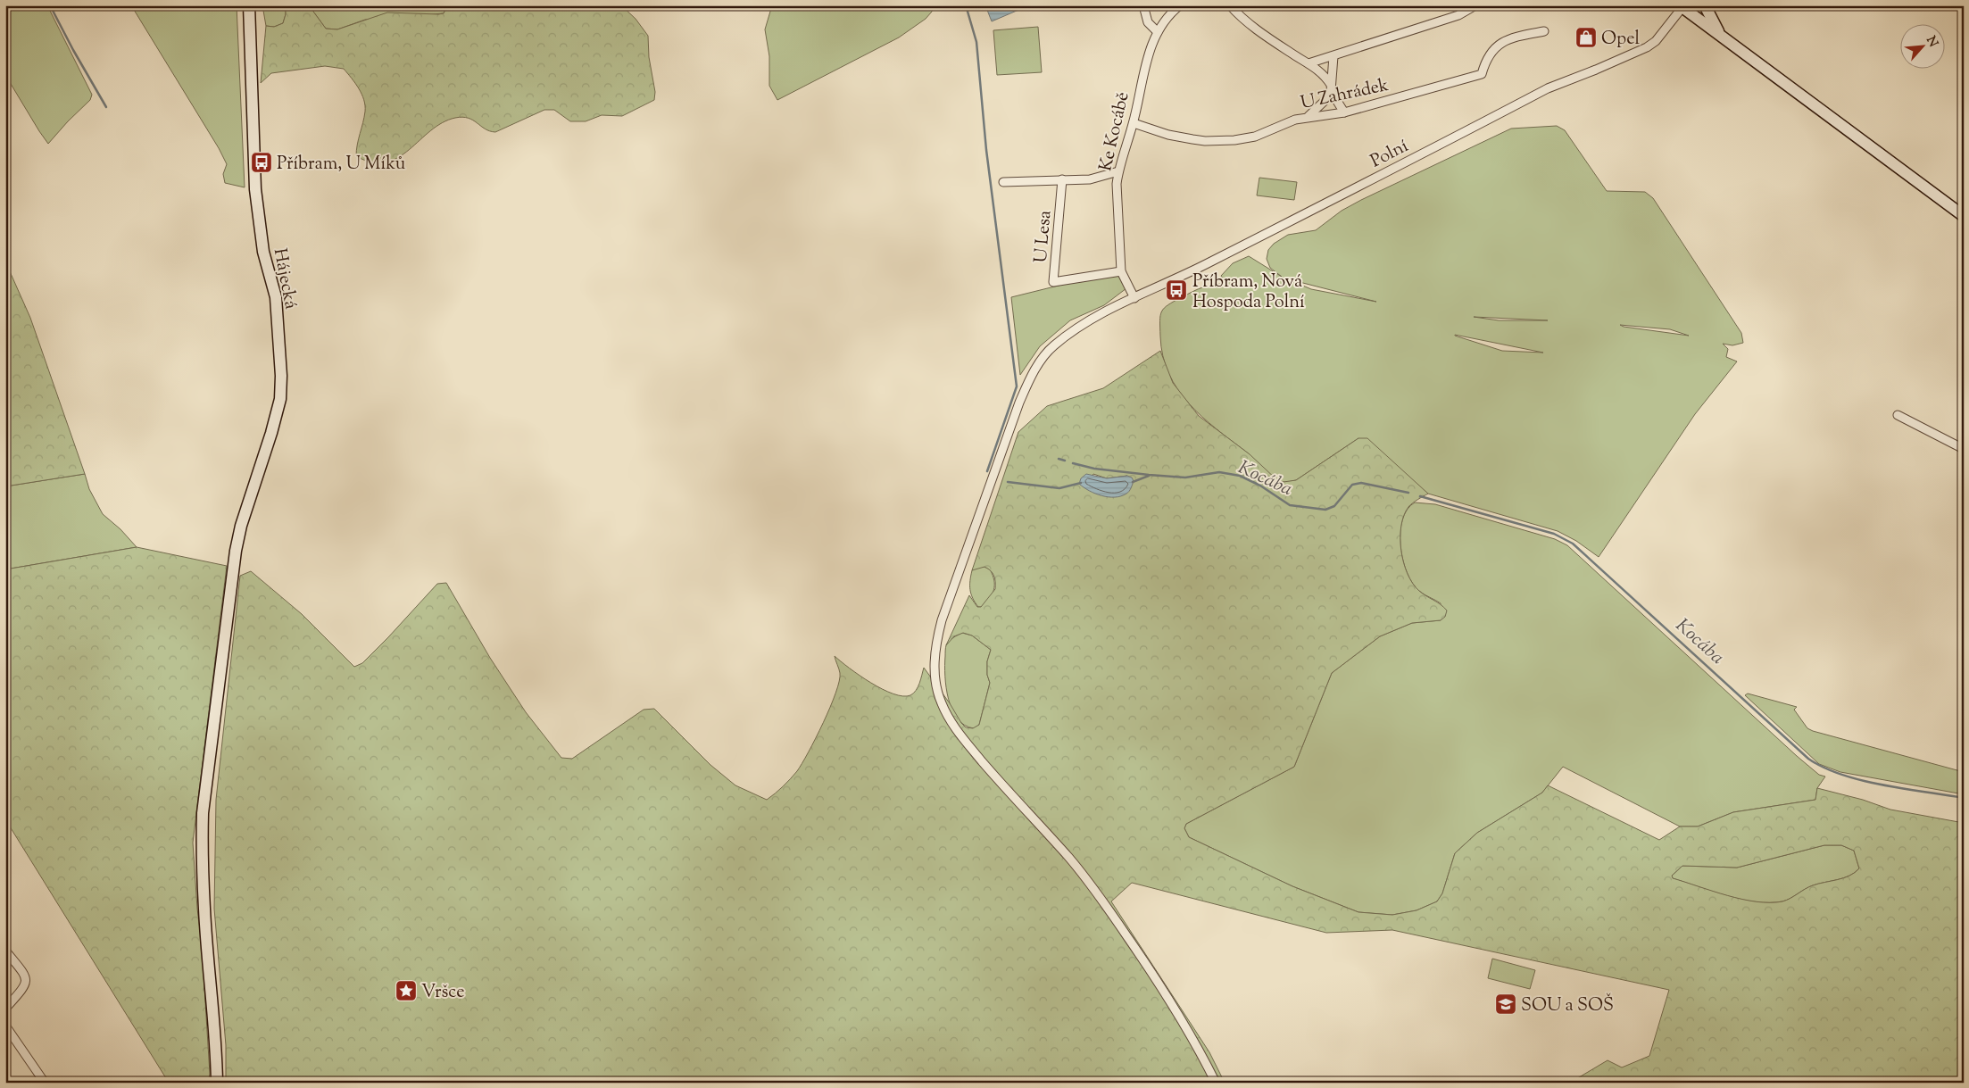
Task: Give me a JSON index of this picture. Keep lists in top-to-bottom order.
{
  "streets": {
    "main road": ["Hájecká"],
    "street": [
      "U Zahrádek",
      "Ke Kocábě",
      "Polní",
      "U Lesa"
    ]
  },
  "crossings": [
    ["U Zahrádek", "Ke Kocábě"],
    ["Ke Kocábě", "Polní"],
    ["Ke Kocábě", "U Lesa"]
  ],
  "water": ["Kocába"],
  "places": {
    "shop": ["Opel"],
    "bus stop": ["Příbram, U Míků", "Příbram, Nová Hospoda Polní"],
    "place": ["Vršce"],
    "school or university": ["SOU a SOŠ"]
  },
  "north": "top right"
}
